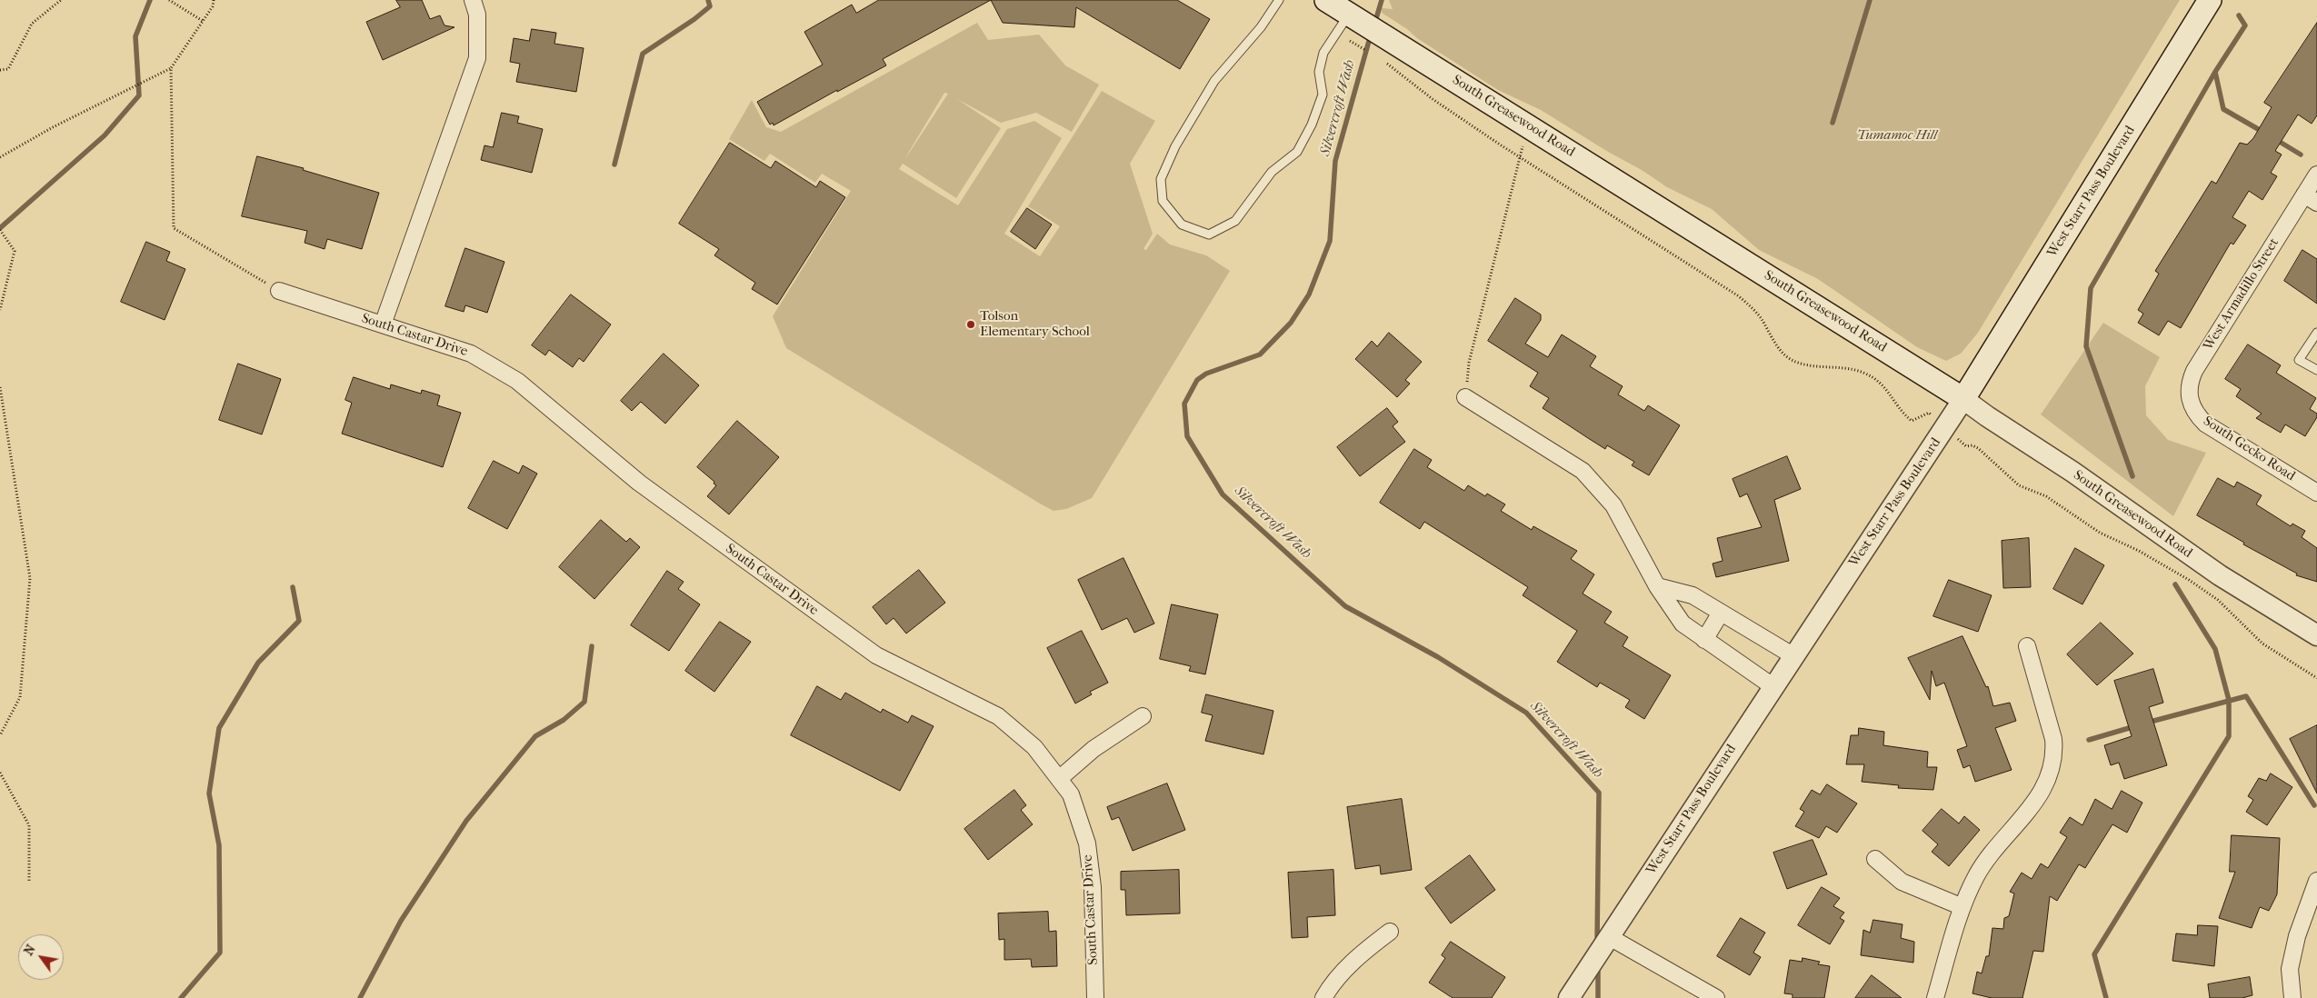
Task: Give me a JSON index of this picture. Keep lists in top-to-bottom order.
{
  "streets": {
    "main road": ["South Greasewood Road", "West Starr Pass Boulevard"],
    "street": ["West Armadillo Street", "South Castar Drive", "South Gecko Road"]
  },
  "crossings": [
    ["South Greasewood Road", "West Starr Pass Boulevard"],
    ["West Armadillo Street", "South Gecko Road"]
  ],
  "water": ["Silvercroft Wash"],
  "parks": ["Tumamoc Hill"],
  "places": ["Tolson Elementary School"],
  "north": "top left"
}
